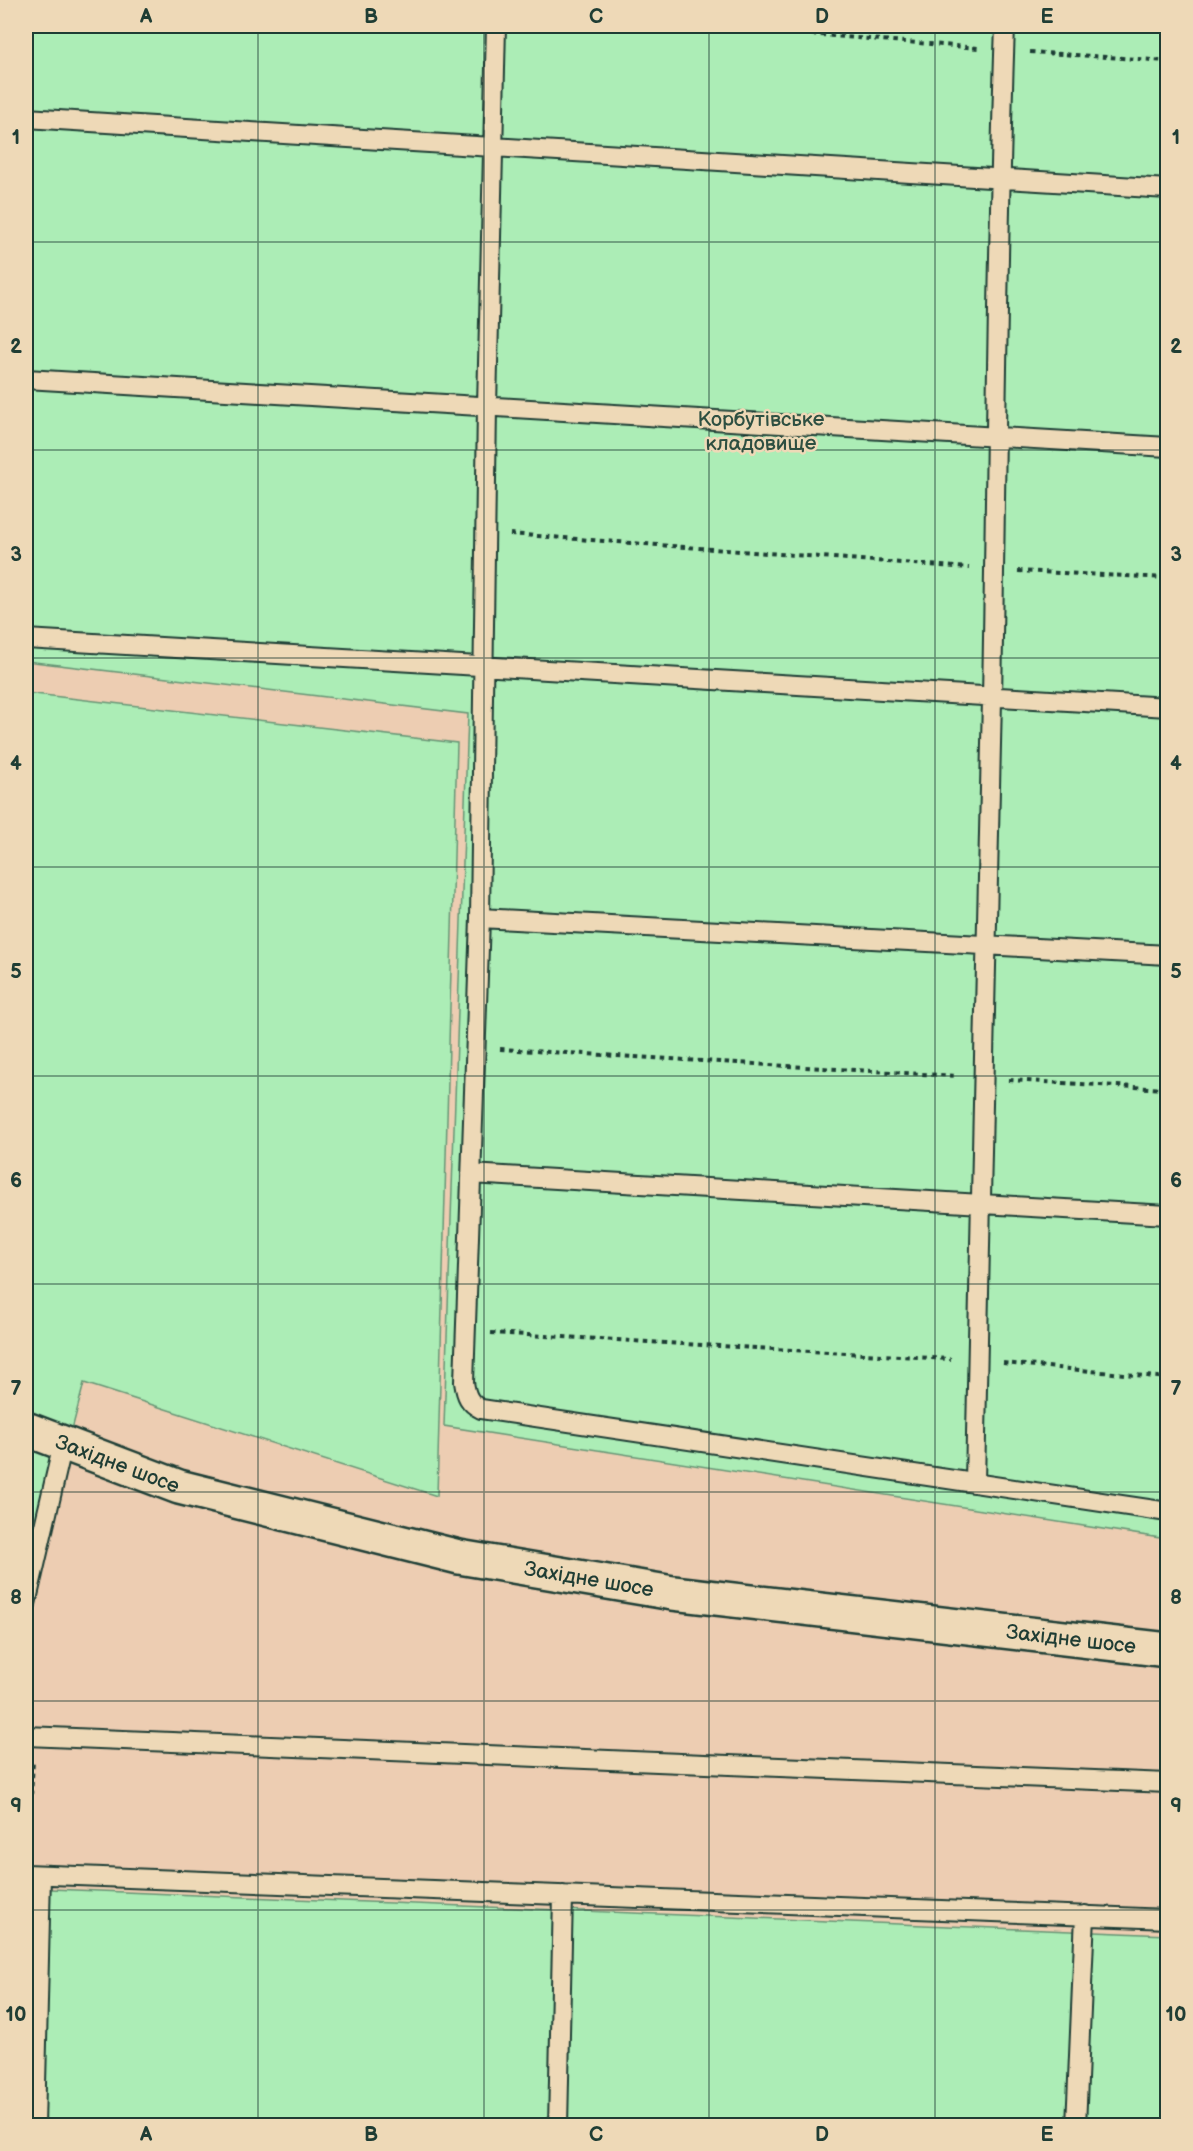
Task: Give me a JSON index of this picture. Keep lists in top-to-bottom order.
{
  "streets": {
    "main road": ["Західне шосе"]
  },
  "parks": ["Корбутівське кладовище"],
  "grid": {
    "columns": [
      "A",
      "B",
      "C",
      "D",
      "E"
    ],
    "rows": [
      "1",
      "2",
      "3",
      "4",
      "5",
      "6",
      "7",
      "8",
      "9",
      "10"
    ]
  }
}
